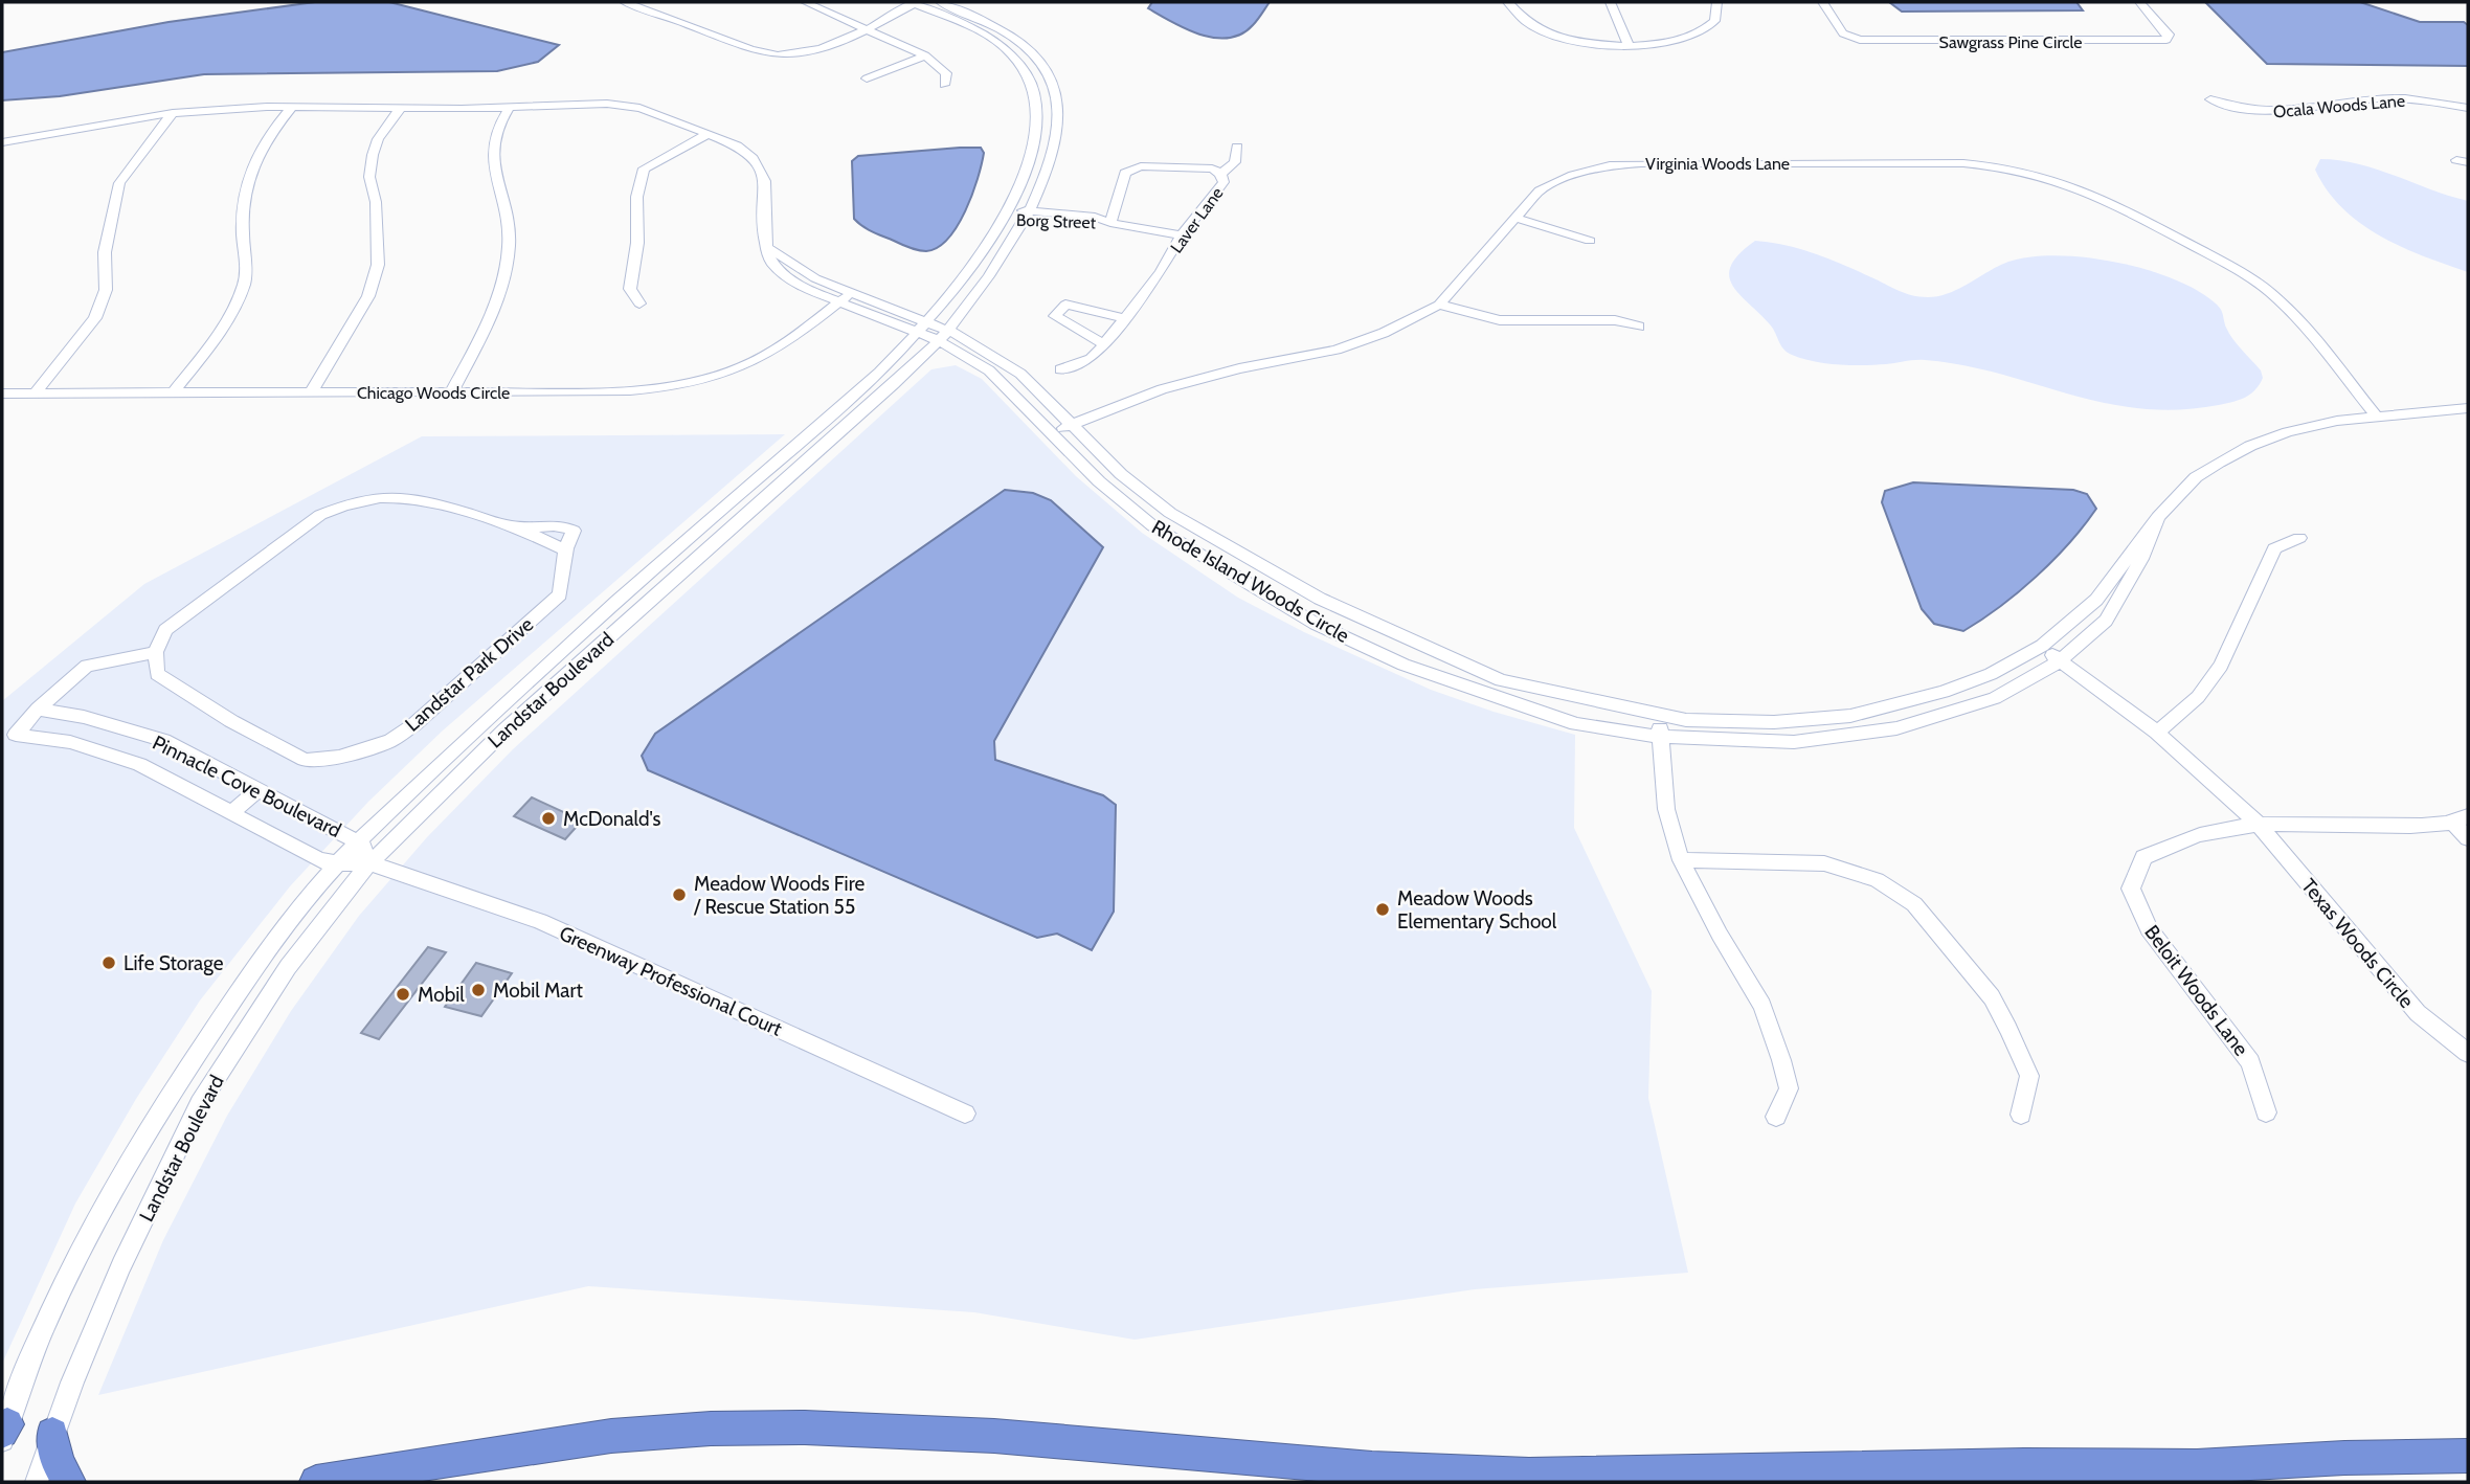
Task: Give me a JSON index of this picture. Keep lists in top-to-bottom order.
{
  "streets": {
    "street": [
      "Sawgrass Pine Circle",
      "Ocala Woods Lane",
      "Virginia Woods Lane",
      "Laver Lane",
      "Borg Street",
      "Chicago Woods Circle",
      "Rhode Island Woods Circle",
      "Landstar Park Drive",
      "Landstar Boulevard",
      "Pinnacle Cove Boulevard",
      "Texas Woods Circle",
      "Greenway Professional Court",
      "Beloit Woods Lane"
    ]
  },
  "crossings": [
    ["Virginia Woods Lane", "Rhode Island Woods Circle"],
    ["Laver Lane", "Borg Street"],
    ["Borg Street", "Landstar Boulevard"],
    ["Rhode Island Woods Circle", "Landstar Boulevard"],
    ["Rhode Island Woods Circle", "Texas Woods Circle"],
    ["Landstar Boulevard", "Pinnacle Cove Boulevard"],
    ["Landstar Boulevard", "Greenway Professional Court"],
    ["Pinnacle Cove Boulevard", "Greenway Professional Court"],
    ["Texas Woods Circle", "Beloit Woods Lane"]
  ],
  "places": [
    "McDonald's",
    "Meadow Woods Fire / Rescue Station 55",
    "Meadow Woods Elementary School",
    "Life Storage",
    "Mobil Mart",
    "Mobil"
  ]
}
